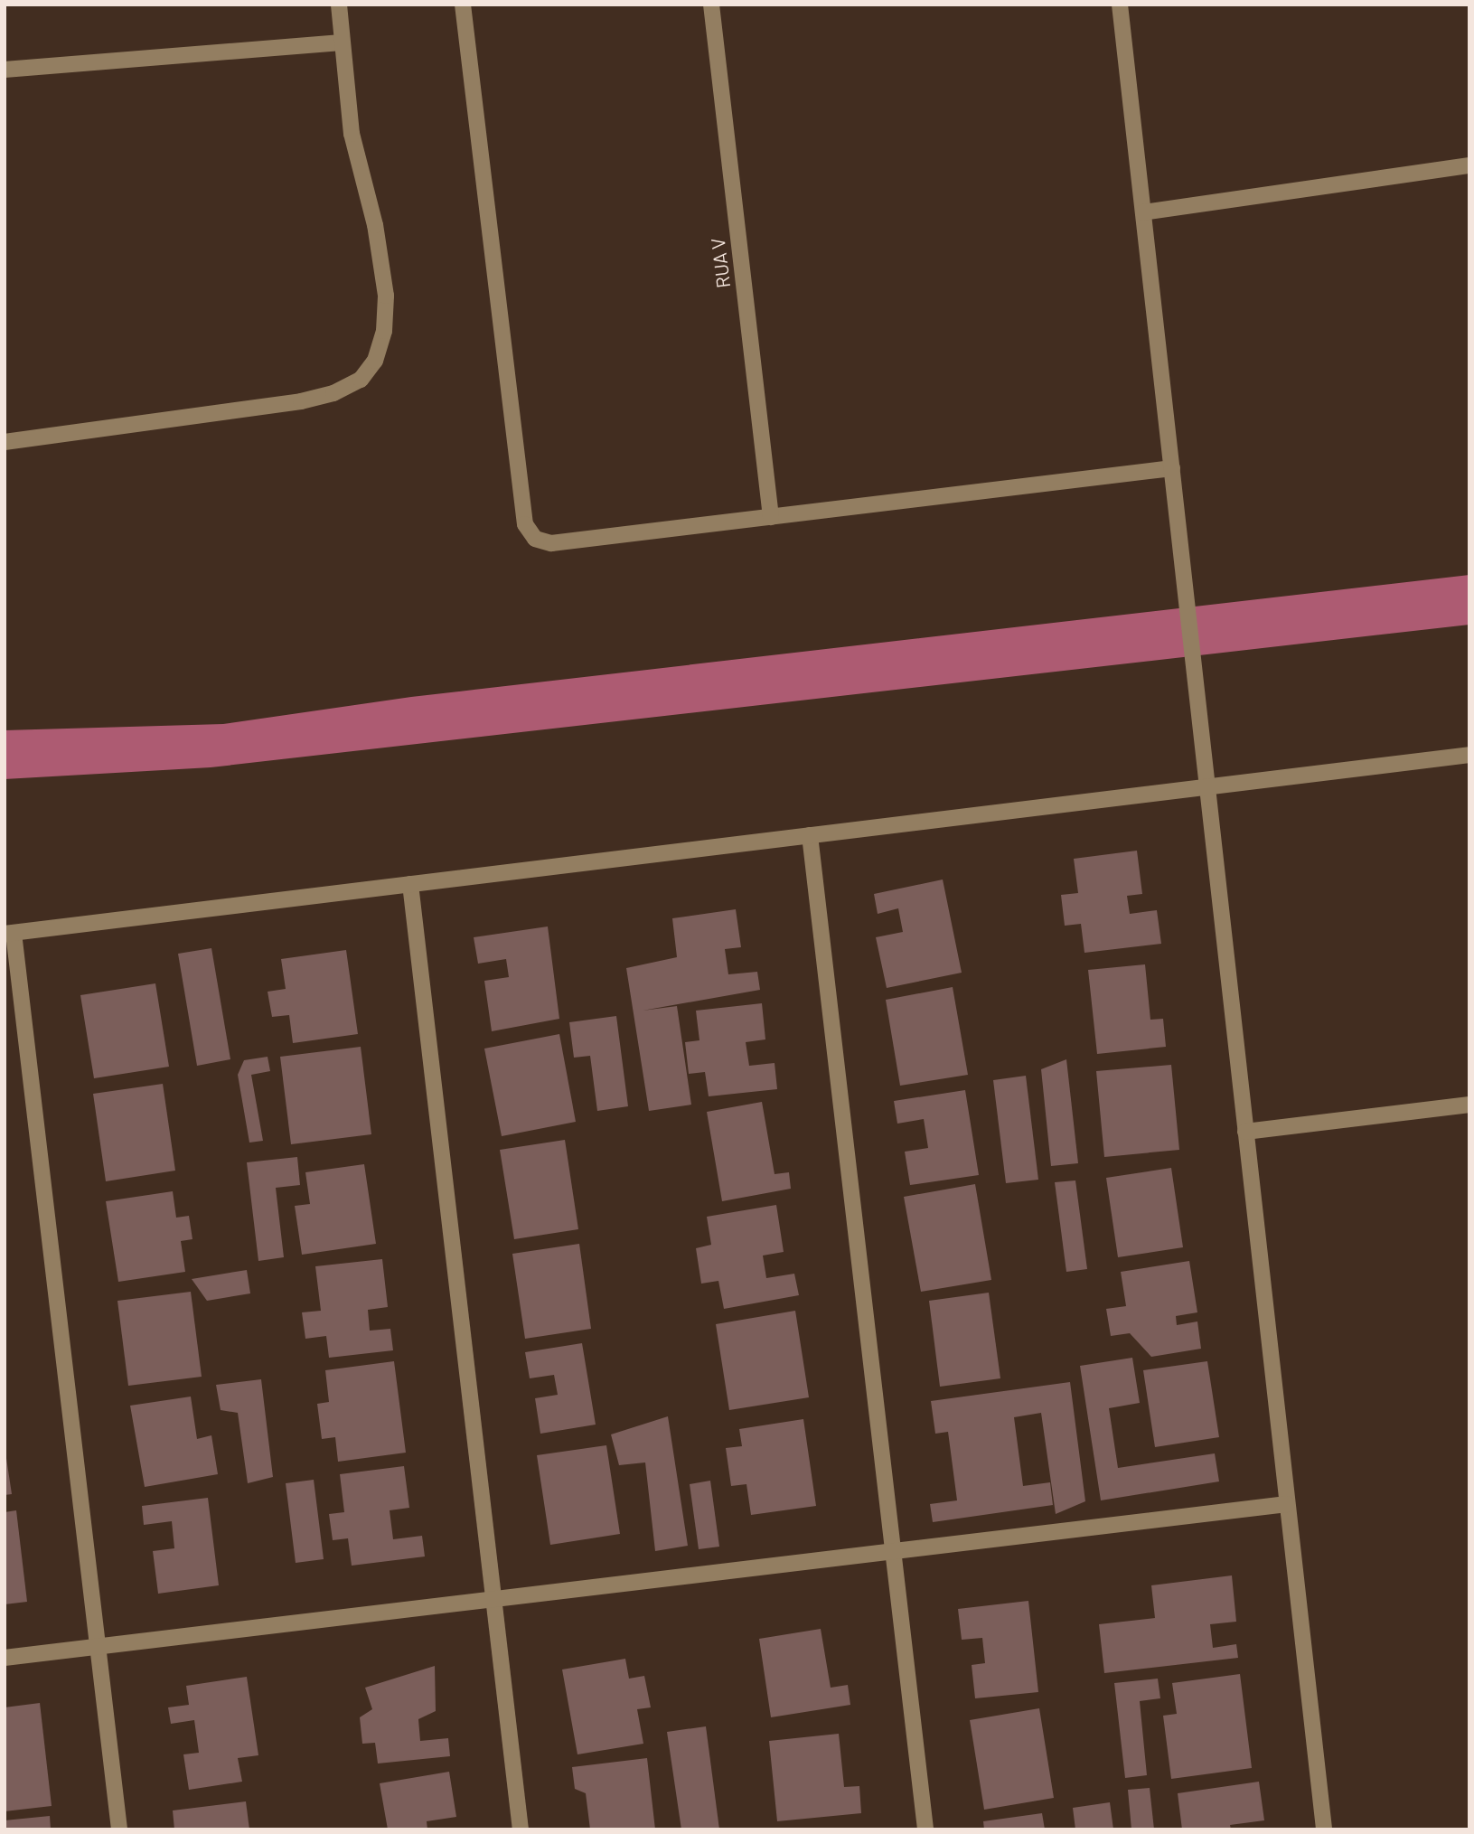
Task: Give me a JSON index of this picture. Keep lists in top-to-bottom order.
{
  "streets": {
    "street": ["RUA V"]
  }
}
